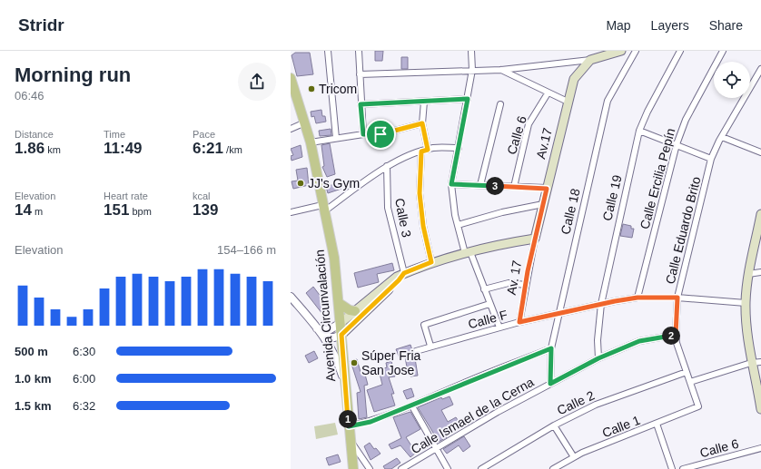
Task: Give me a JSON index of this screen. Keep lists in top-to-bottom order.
{
  "streets": {
    "main road": ["Av.17", "Avenida Circunvalación"],
    "street": [
      "Calle 6",
      "Calle Ercilia Pepín",
      "Calle 19",
      "Calle 18",
      "Calle 3",
      "Calle Eduardo Brito",
      "Av. 17",
      "Calle F",
      "Calle 2",
      "Calle Ismael de la Cerna",
      "Calle 1"
    ]
  },
  "crossings": [
    ["Av.17", "Av. 17"],
    ["Calle Ercilia Pepín", "Calle F"],
    ["Calle 19", "Calle F"],
    ["Calle 19", "Calle Ismael de la Cerna"],
    ["Calle 18", "Calle F"],
    ["Calle 18", "Calle Ismael de la Cerna"],
    ["Calle Eduardo Brito", "Calle F"],
    ["Calle Eduardo Brito", "Calle 2"],
    ["Calle Eduardo Brito", "Calle Ismael de la Cerna"],
    ["Calle Eduardo Brito", "Calle 1"],
    ["Av. 17", "Calle F"]
  ],
  "places": ["Tricom", "JJ's Gym", "Súper Fria San Jose"],
  "page": {
    "header": "Stridr",
    "nav": ["Map", "Layers", "Share"],
    "heading": ["Morning run", "06:46"],
    "stats": [
      ["Distance", "1.86 km"],
      ["Time", "11:49"],
      ["Pace", "6:21 /km"],
      ["Elevation", "14 m"],
      ["Heart rate", "151 bpm"],
      ["kcal", "139"]
    ],
    "pins": ["3", "2", "1"],
    "chart": ["Elevation", "154–166 m"],
    "list": [
      {
        "name": "500 m",
        "note": "6:30"
      },
      {
        "name": "1.0 km",
        "note": "6:00"
      },
      {
        "name": "1.5 km",
        "note": "6:32"
      }
    ]
  }
}
